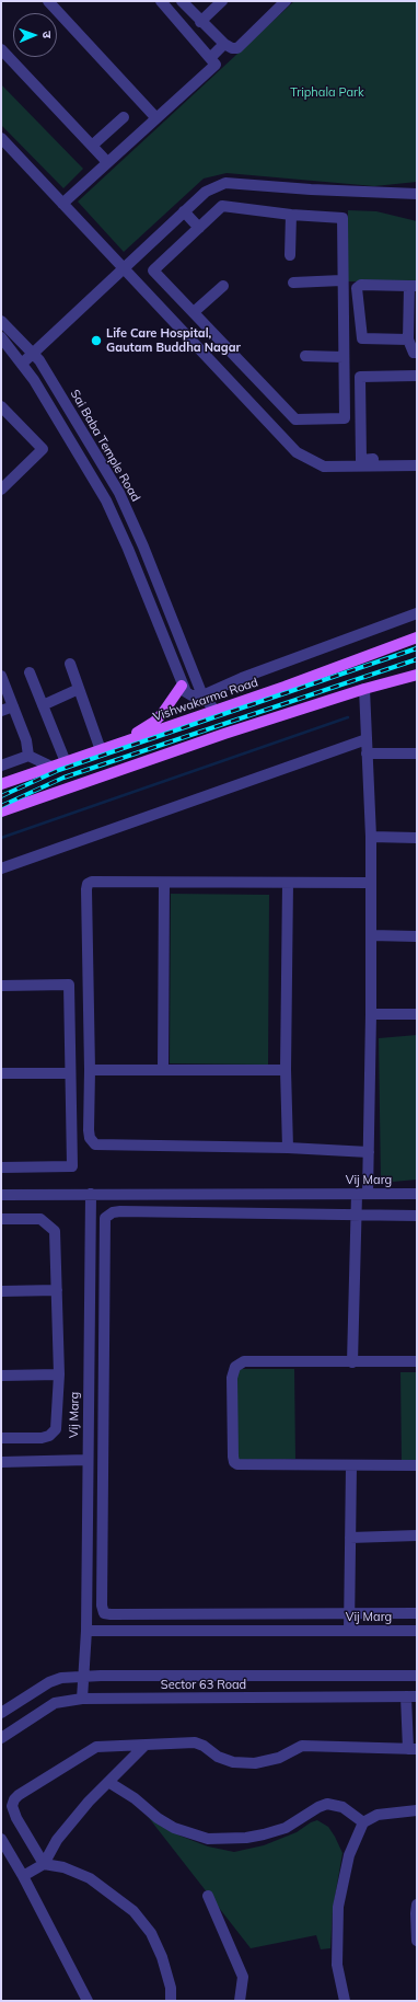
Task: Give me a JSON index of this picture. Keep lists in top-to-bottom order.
{
  "streets": {
    "main road": ["Vishwakarma Road"],
    "street": ["Sai Baba Temple Road", "Vij Marg", "Sector 63 Road"]
  },
  "crossings": [
    ["Sai Baba Temple Road", "Vishwakarma Road"]
  ],
  "parks": ["Triphala Park"],
  "places": ["Life Care Hospital, Gautam Buddha Nagar"],
  "north": "right"
}
